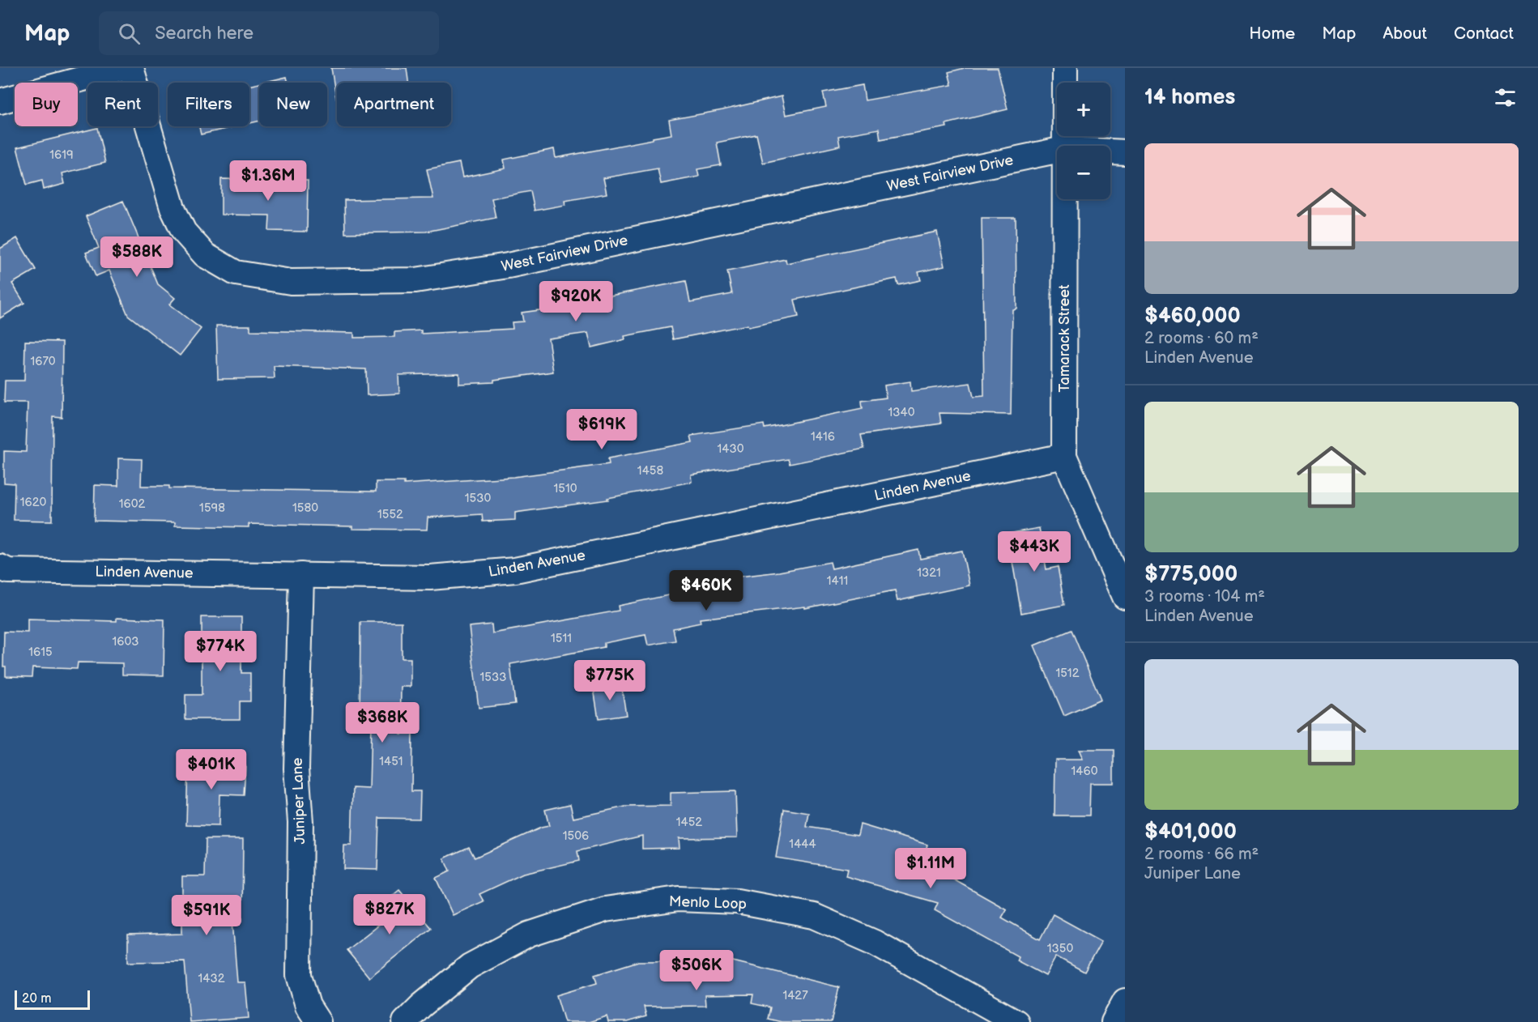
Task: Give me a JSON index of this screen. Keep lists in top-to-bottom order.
{
  "streets": {
    "street": [
      "West Fairview Drive",
      "Tamarack Street",
      "Linden Avenue",
      "Juniper Lane",
      "Menlo Loop"
    ]
  },
  "crossings": [
    ["Tamarack Street", "Linden Avenue"],
    ["Linden Avenue", "Juniper Lane"]
  ],
  "house_numbers": [
    "1619",
    "1670",
    "1340",
    "1416",
    "1430",
    "1458",
    "1510",
    "1530",
    "1620",
    "1602",
    "1598",
    "1580",
    "1552",
    "1321",
    "1411",
    "1511",
    "1603",
    "1615",
    "1512",
    "1533",
    "1451",
    "1460",
    "1452",
    "1506",
    "1444",
    "1350",
    "1432",
    "1427"
  ],
  "scale_bar": "20 m",
  "page": {
    "header": "Map",
    "search": "Search here",
    "nav": [
      "Home",
      "Map",
      "About",
      "Contact"
    ],
    "heading": "14 homes",
    "map_buttons": ["+", "−"],
    "chip": [
      "Buy",
      "Rent",
      "Filters",
      "New",
      "Apartment"
    ],
    "list": [
      {
        "name": "$460,000",
        "note": "2 rooms · 60 m² · Linden Avenue"
      },
      {
        "name": "$775,000",
        "note": "3 rooms · 104 m² · Linden Avenue"
      },
      {
        "name": "$401,000",
        "note": "2 rooms · 66 m² · Juniper Lane"
      }
    ],
    "price": [
      "$1.36M",
      "$588K",
      "$920K",
      "$619K",
      "$443K",
      "$460K",
      "$774K",
      "$775K",
      "$368K",
      "$401K",
      "$1.11M",
      "$827K",
      "$591K",
      "$506K"
    ],
    "scale": "20 m"
  }
}
